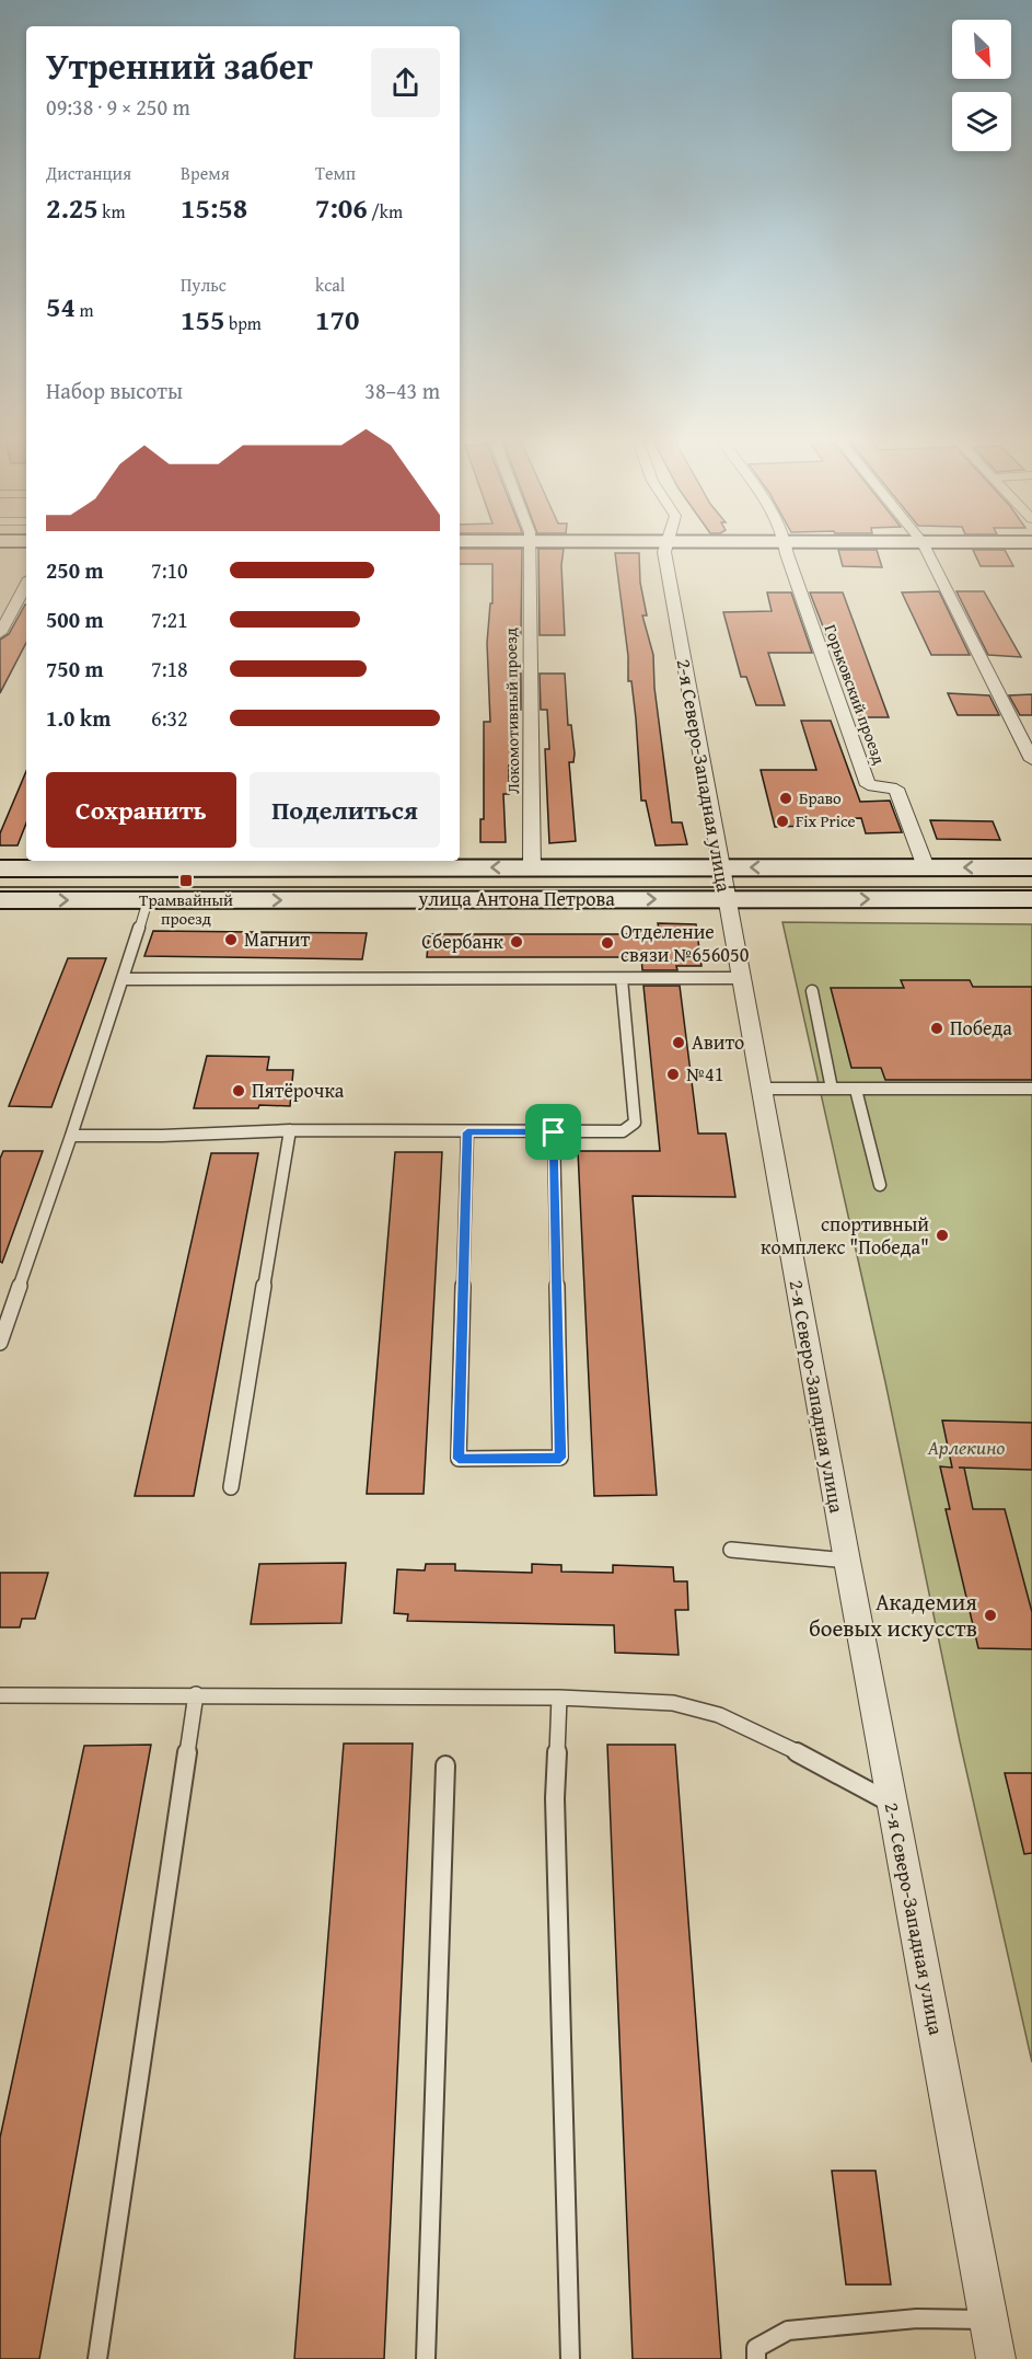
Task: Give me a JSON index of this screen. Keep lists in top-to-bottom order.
{
  "streets": {
    "main road": ["улица Антона Петрова"],
    "street": ["Горьковский проезд", "Локомотивный проезд", "2-я Северо-Западная улица"]
  },
  "crossings": [
    ["Горьковский проезд", "улица Антона Петрова"],
    ["Локомотивный проезд", "улица Антона Петрова"],
    ["2-я Северо-Западная улица", "улица Антона Петрова"]
  ],
  "parks": ["Арлекино"],
  "places": {
    "other": [
      "Браво",
      "Fix Price",
      "Магнит",
      "Сбербанк",
      "Отделение связи №656050",
      "Победа",
      "Авито",
      "№41",
      "Пятёрочка",
      "спортивный комплекс \"Победа\"",
      "Академия боевых искусств"
    ],
    "transit": ["Трамвайный проезд"]
  },
  "north": "bottom right",
  "page": {
    "heading": ["Утренний забег", "09:38 · 9 × 250 m"],
    "stats": [
      ["Дистанция", "2.25 km"],
      ["Время", "15:58"],
      ["Темп", "7:06 /km"],
      ["54 m"],
      ["Пульс", "155 bpm"],
      ["kcal", "170"]
    ],
    "chart": ["Набор высоты", "38–43 m"],
    "list": [
      {
        "name": "250 m",
        "note": "7:10"
      },
      {
        "name": "500 m",
        "note": "7:21"
      },
      {
        "name": "750 m",
        "note": "7:18"
      },
      {
        "name": "1.0 km",
        "note": "6:32"
      }
    ],
    "buttons": ["Сохранить", "Поделиться"]
  }
}
